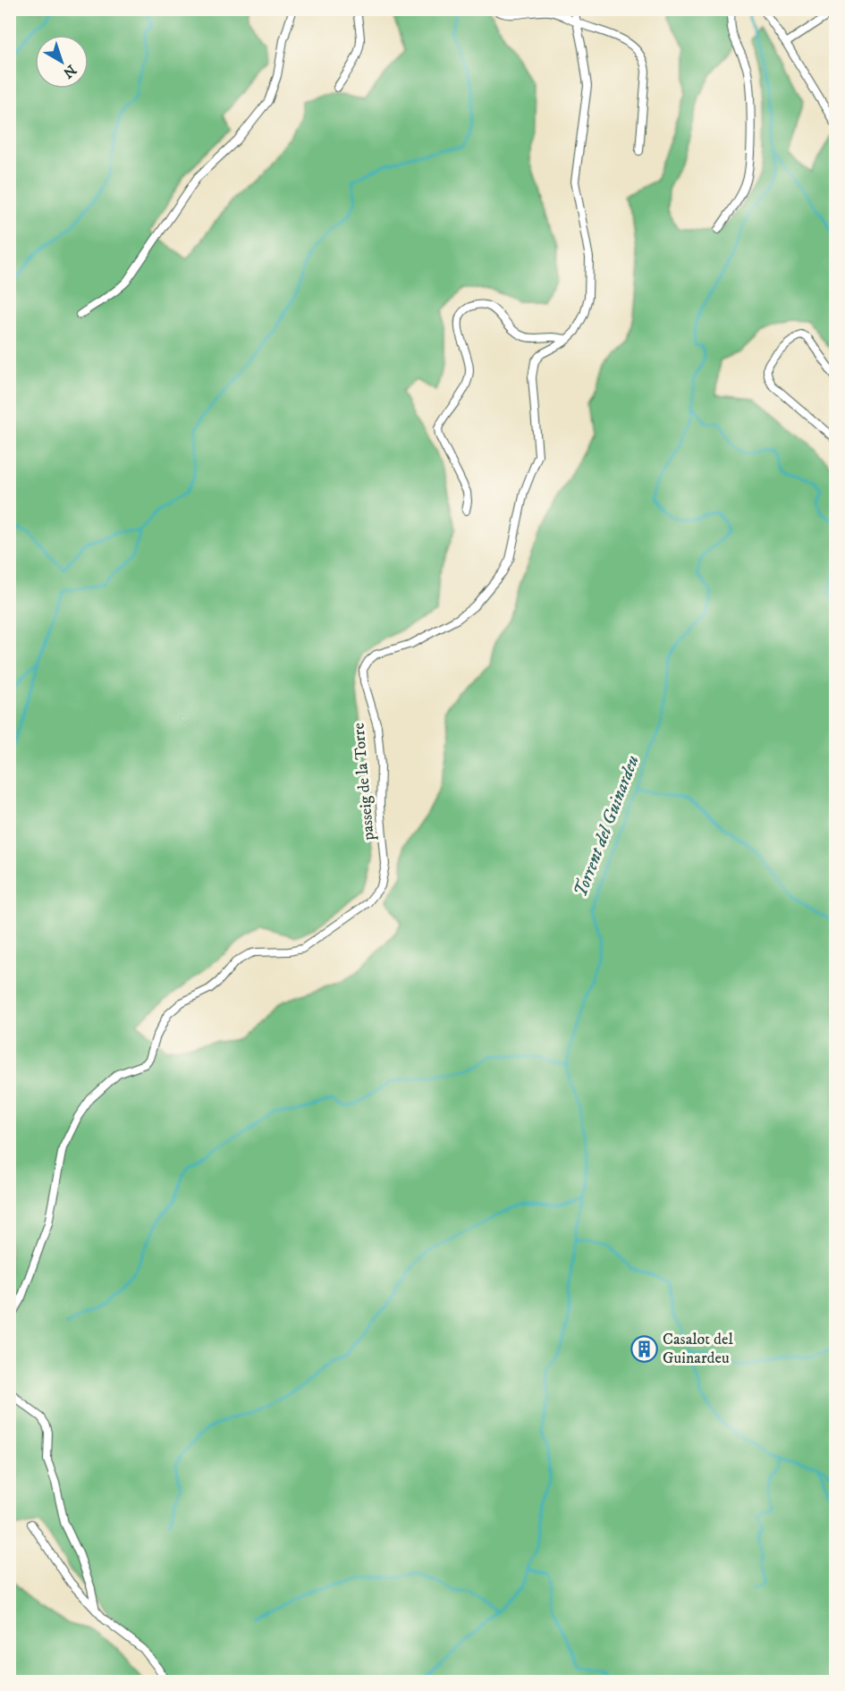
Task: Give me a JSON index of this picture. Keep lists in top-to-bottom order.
{
  "streets": {
    "street": ["passeig de la Torre"]
  },
  "water": ["Torrent del Guinardeu"],
  "places": {
    "building": ["Casalot del Guinardeu"]
  },
  "north": "bottom right"
}
